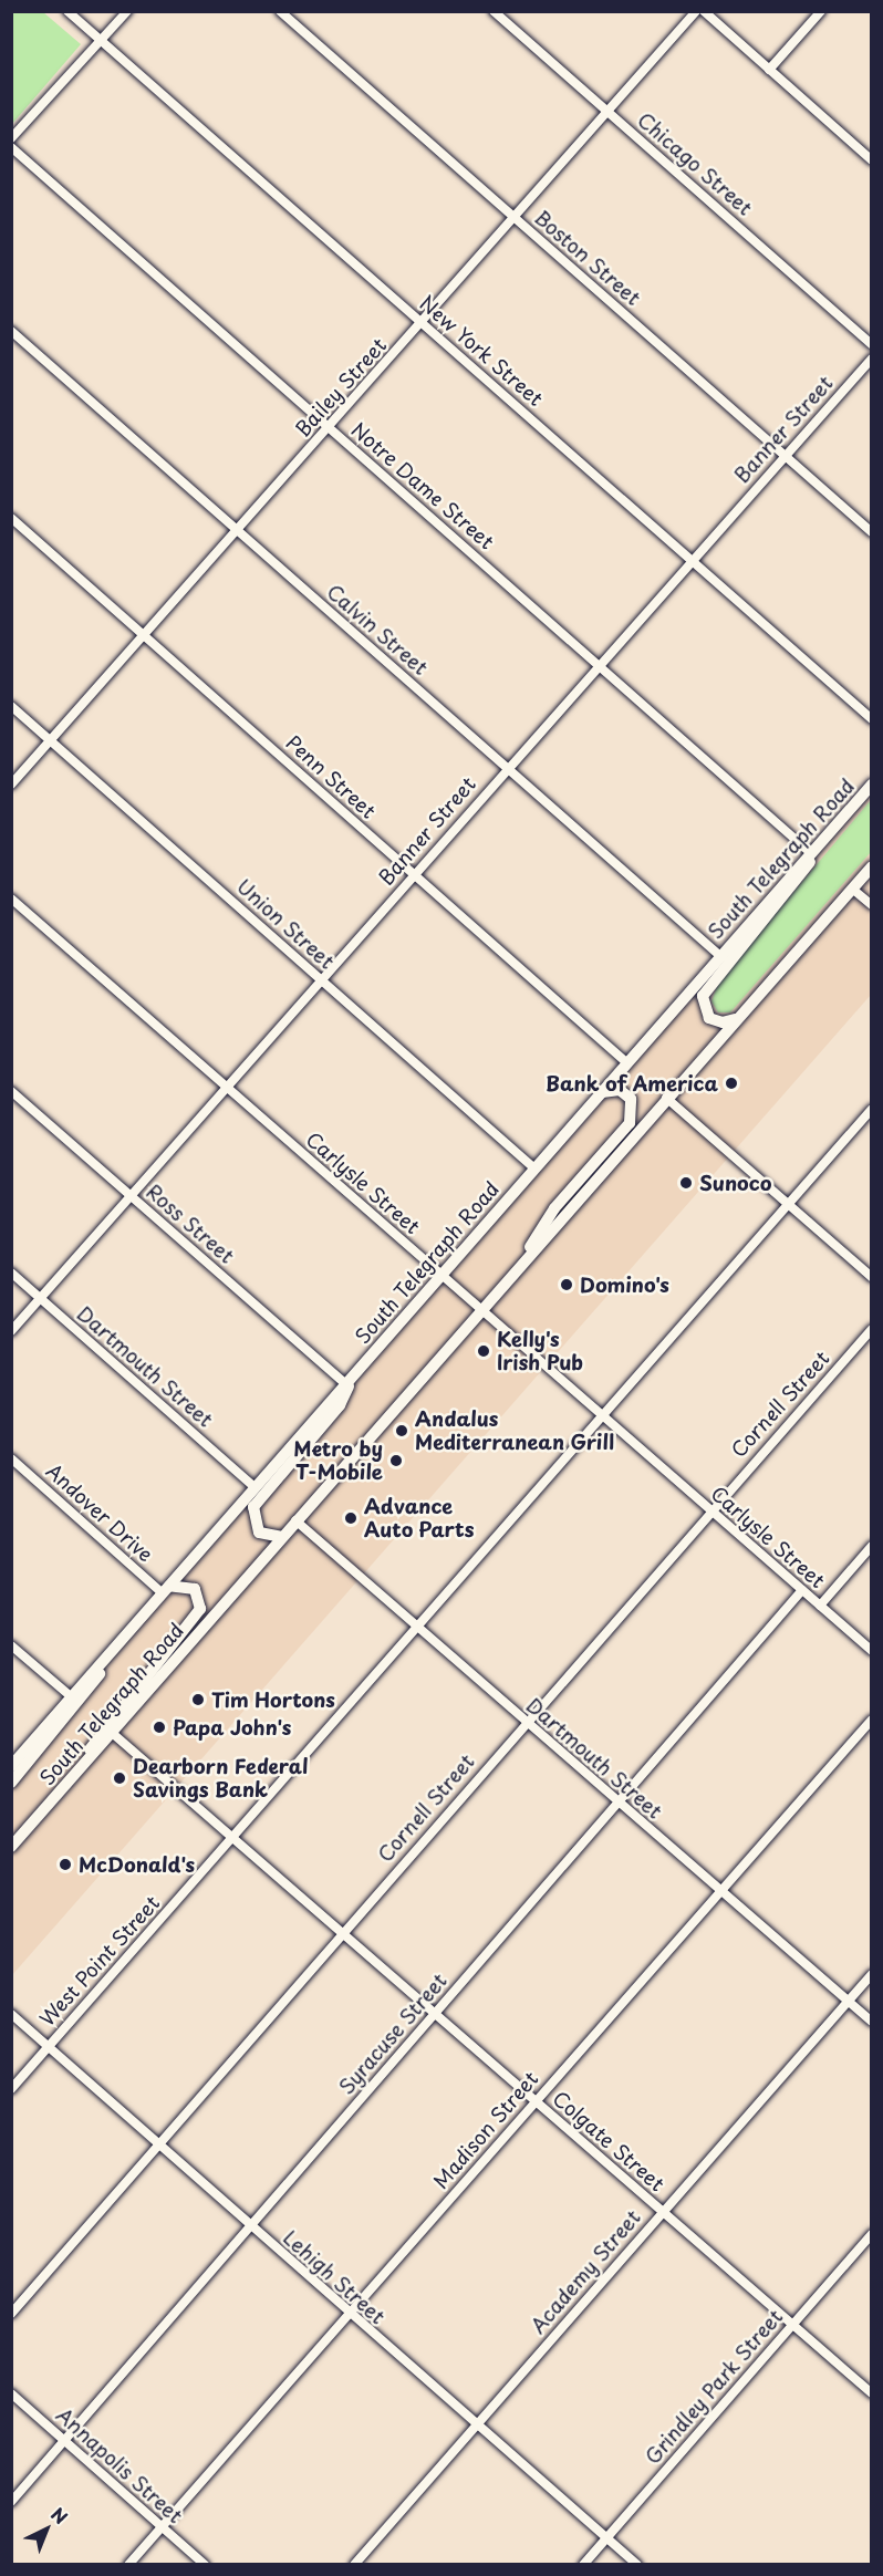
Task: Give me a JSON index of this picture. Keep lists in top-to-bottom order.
{
  "streets": {
    "main road": ["South Telegraph Road"],
    "street": [
      "Chicago Street",
      "Boston Street",
      "New York Street",
      "Bailey Street",
      "Banner Street",
      "Notre Dame Street",
      "Calvin Street",
      "Penn Street",
      "Union Street",
      "Carlysle Street",
      "Ross Street",
      "Dartmouth Street",
      "Cornell Street",
      "Andover Drive",
      "West Point Street",
      "Syracuse Street",
      "Madison Street",
      "Colgate Street",
      "Academy Street",
      "Lehigh Street",
      "Grindley Park Street",
      "Annapolis Street"
    ]
  },
  "crossings": [
    ["Chicago Street", "Bailey Street"],
    ["Boston Street", "Bailey Street"],
    ["Boston Street", "Banner Street"],
    ["New York Street", "Bailey Street"],
    ["New York Street", "Banner Street"],
    ["Bailey Street", "Notre Dame Street"],
    ["Bailey Street", "Calvin Street"],
    ["Bailey Street", "Penn Street"],
    ["Bailey Street", "Union Street"],
    ["Banner Street", "Notre Dame Street"],
    ["Banner Street", "Calvin Street"],
    ["Banner Street", "Penn Street"],
    ["Banner Street", "Union Street"],
    ["Banner Street", "Carlysle Street"],
    ["Banner Street", "Ross Street"],
    ["Banner Street", "Dartmouth Street"],
    ["Notre Dame Street", "South Telegraph Road"],
    ["Calvin Street", "South Telegraph Road"],
    ["Penn Street", "South Telegraph Road"],
    ["South Telegraph Road", "Union Street"],
    ["South Telegraph Road", "Carlysle Street"],
    ["South Telegraph Road", "Ross Street"],
    ["South Telegraph Road", "Dartmouth Street"],
    ["South Telegraph Road", "Andover Drive"],
    ["South Telegraph Road", "Colgate Street"],
    ["Carlysle Street", "Cornell Street"],
    ["Carlysle Street", "West Point Street"],
    ["Carlysle Street", "Syracuse Street"],
    ["Dartmouth Street", "Cornell Street"],
    ["Dartmouth Street", "West Point Street"],
    ["Dartmouth Street", "Syracuse Street"],
    ["Dartmouth Street", "Madison Street"],
    ["Dartmouth Street", "Academy Street"],
    ["Cornell Street", "Colgate Street"],
    ["Cornell Street", "Lehigh Street"],
    ["West Point Street", "Colgate Street"],
    ["West Point Street", "Lehigh Street"],
    ["Syracuse Street", "Colgate Street"],
    ["Syracuse Street", "Lehigh Street"],
    ["Syracuse Street", "Annapolis Street"],
    ["Madison Street", "Colgate Street"],
    ["Madison Street", "Lehigh Street"],
    ["Madison Street", "Annapolis Street"],
    ["Colgate Street", "Academy Street"],
    ["Colgate Street", "Grindley Park Street"],
    ["Academy Street", "Lehigh Street"],
    ["Lehigh Street", "Grindley Park Street"]
  ],
  "places": [
    "Bank of America",
    "Sunoco",
    "Domino's",
    "Kelly's Irish Pub",
    "Andalus Mediterranean Grill",
    "Metro by T-Mobile",
    "Advance Auto Parts",
    "Tim Hortons",
    "Papa John's",
    "Dearborn Federal Savings Bank",
    "McDonald's"
  ],
  "north": "top right"
}
